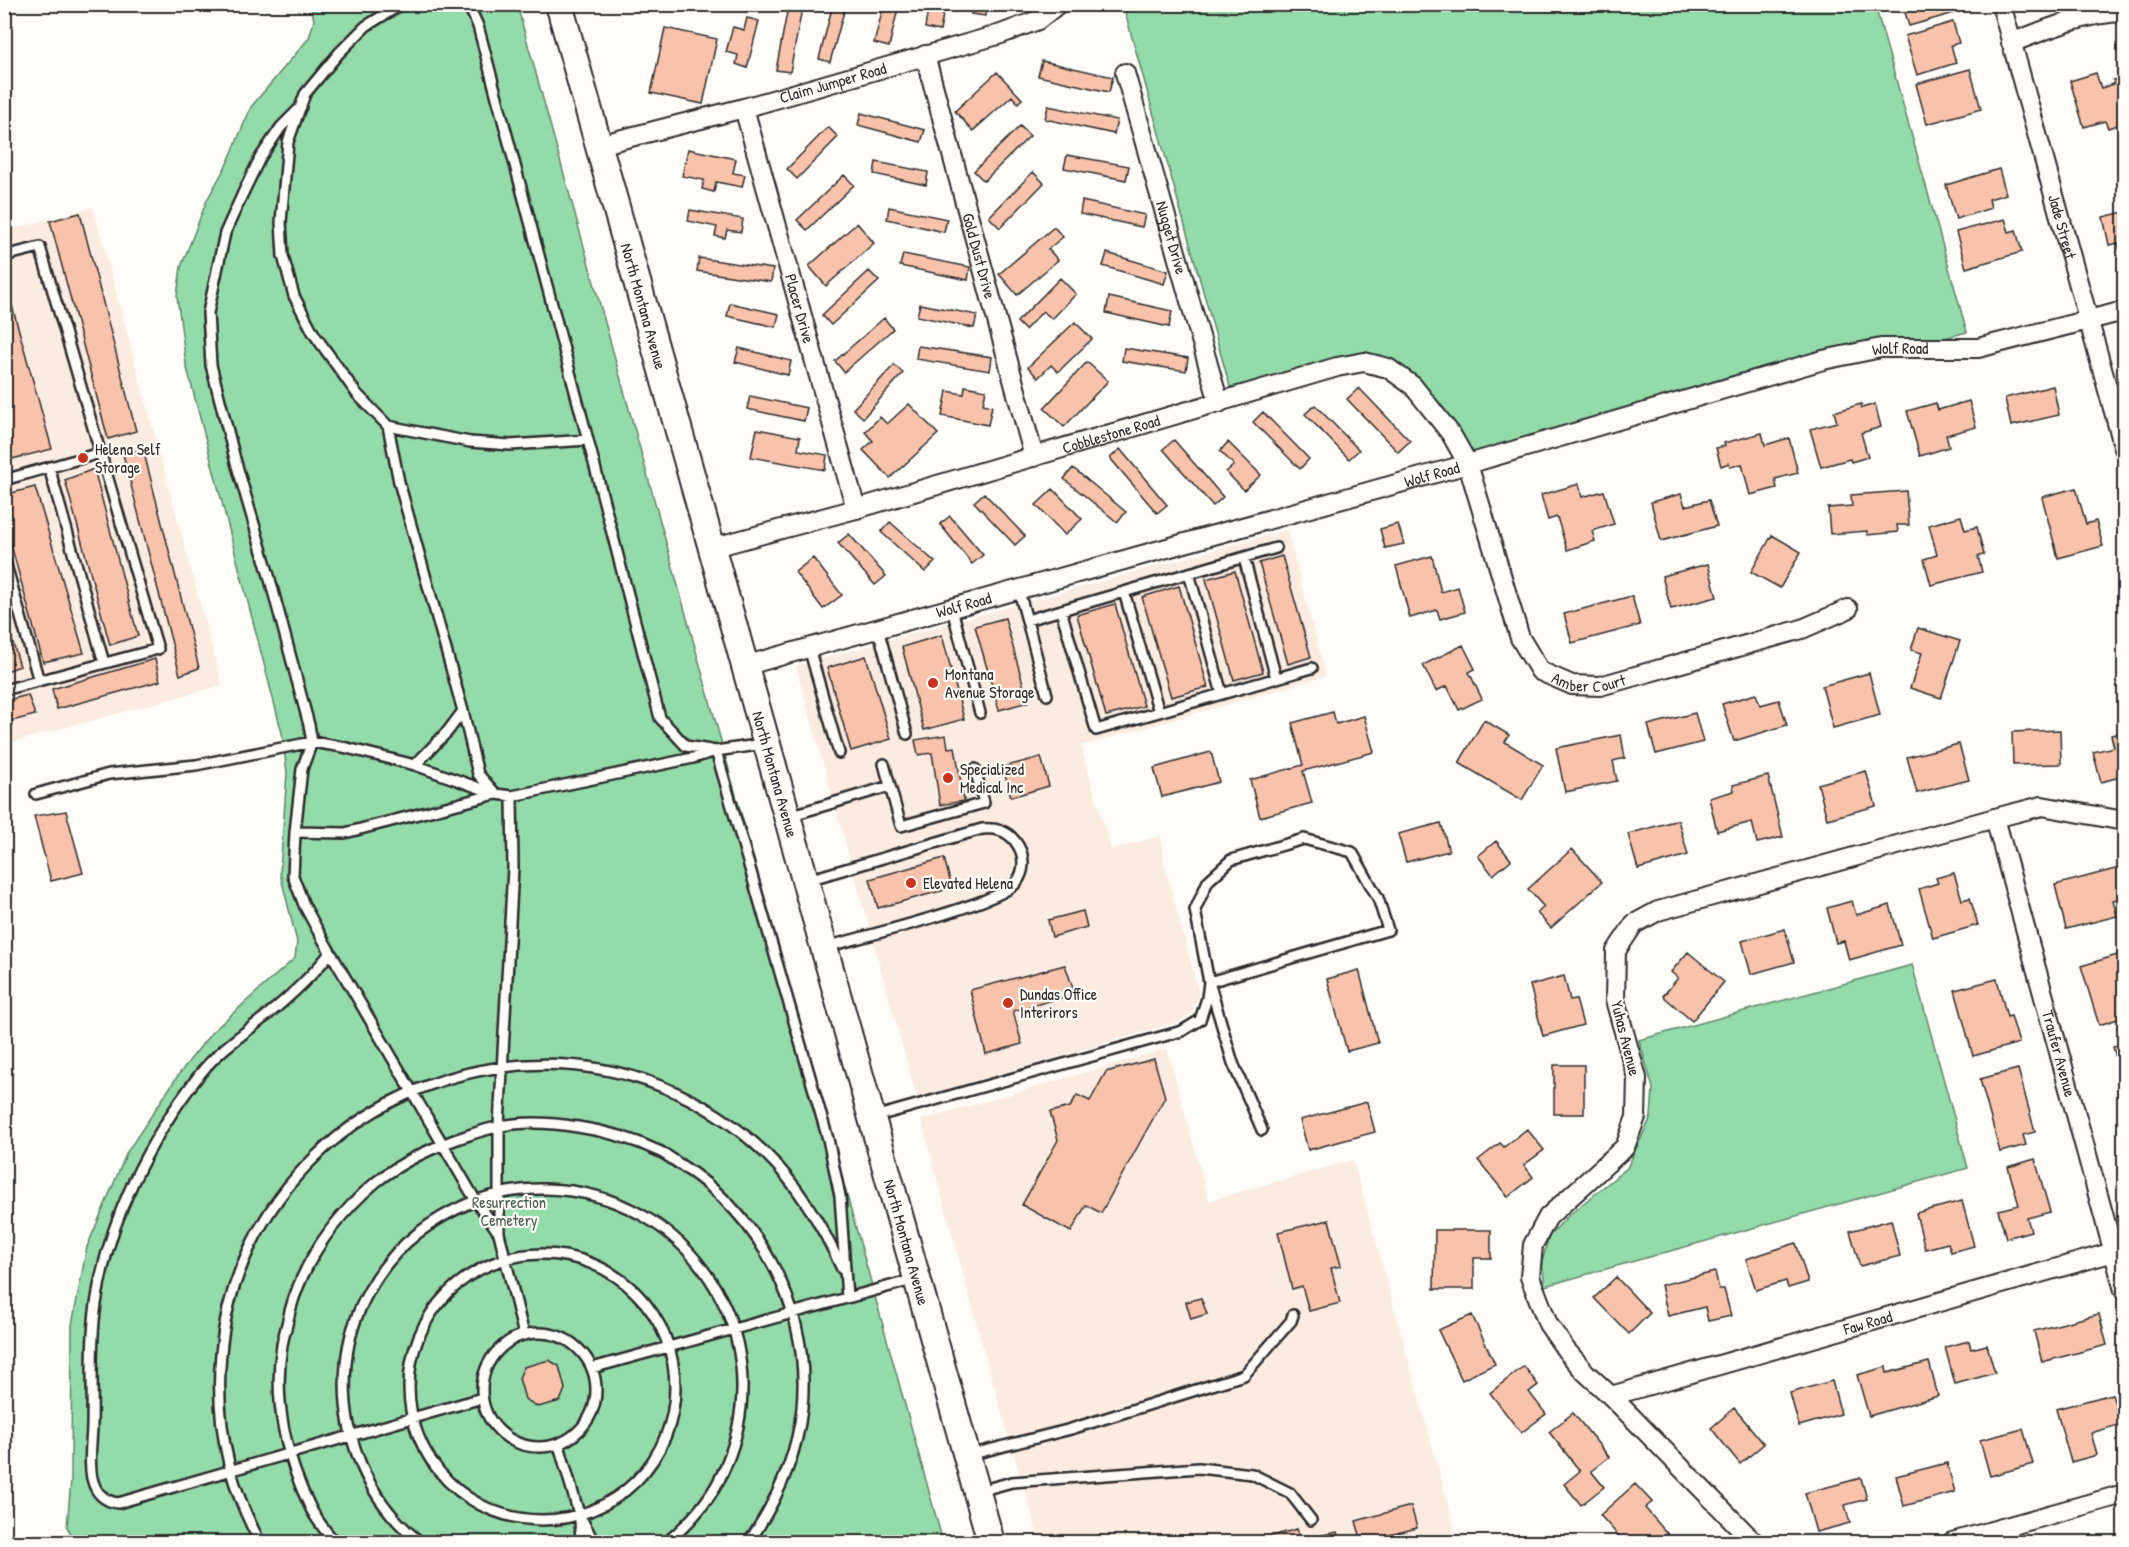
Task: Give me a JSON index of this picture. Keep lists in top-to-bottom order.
{
  "streets": {
    "main road": ["North Montana Avenue"],
    "street": [
      "Claim Jumper Road",
      "Jade Street",
      "Nugget Drive",
      "Gold Dust Drive",
      "Placer Drive",
      "Wolf Road",
      "Cobblestone Road",
      "Amber Court",
      "Yuhas Avenue",
      "Traufer Avenue",
      "Faw Road"
    ]
  },
  "crossings": [
    ["Claim Jumper Road", "Gold Dust Drive"],
    ["Claim Jumper Road", "North Montana Avenue"],
    ["Claim Jumper Road", "Placer Drive"],
    ["Jade Street", "Wolf Road"],
    ["Nugget Drive", "Cobblestone Road"],
    ["Gold Dust Drive", "Cobblestone Road"],
    ["North Montana Avenue", "Wolf Road"],
    ["North Montana Avenue", "Cobblestone Road"],
    ["Placer Drive", "Cobblestone Road"],
    ["Wolf Road", "Cobblestone Road"],
    ["Wolf Road", "Amber Court"],
    ["Cobblestone Road", "Amber Court"],
    ["Yuhas Avenue", "Traufer Avenue"],
    ["Yuhas Avenue", "Faw Road"],
    ["Traufer Avenue", "Faw Road"]
  ],
  "parks": ["Resurrection Cemetery"],
  "places": [
    "Helena Self Storage",
    "Montana Avenue Storage",
    "Specialized Medical Inc",
    "Elevated Helena",
    "Dundas Office Interirors"
  ]
}
